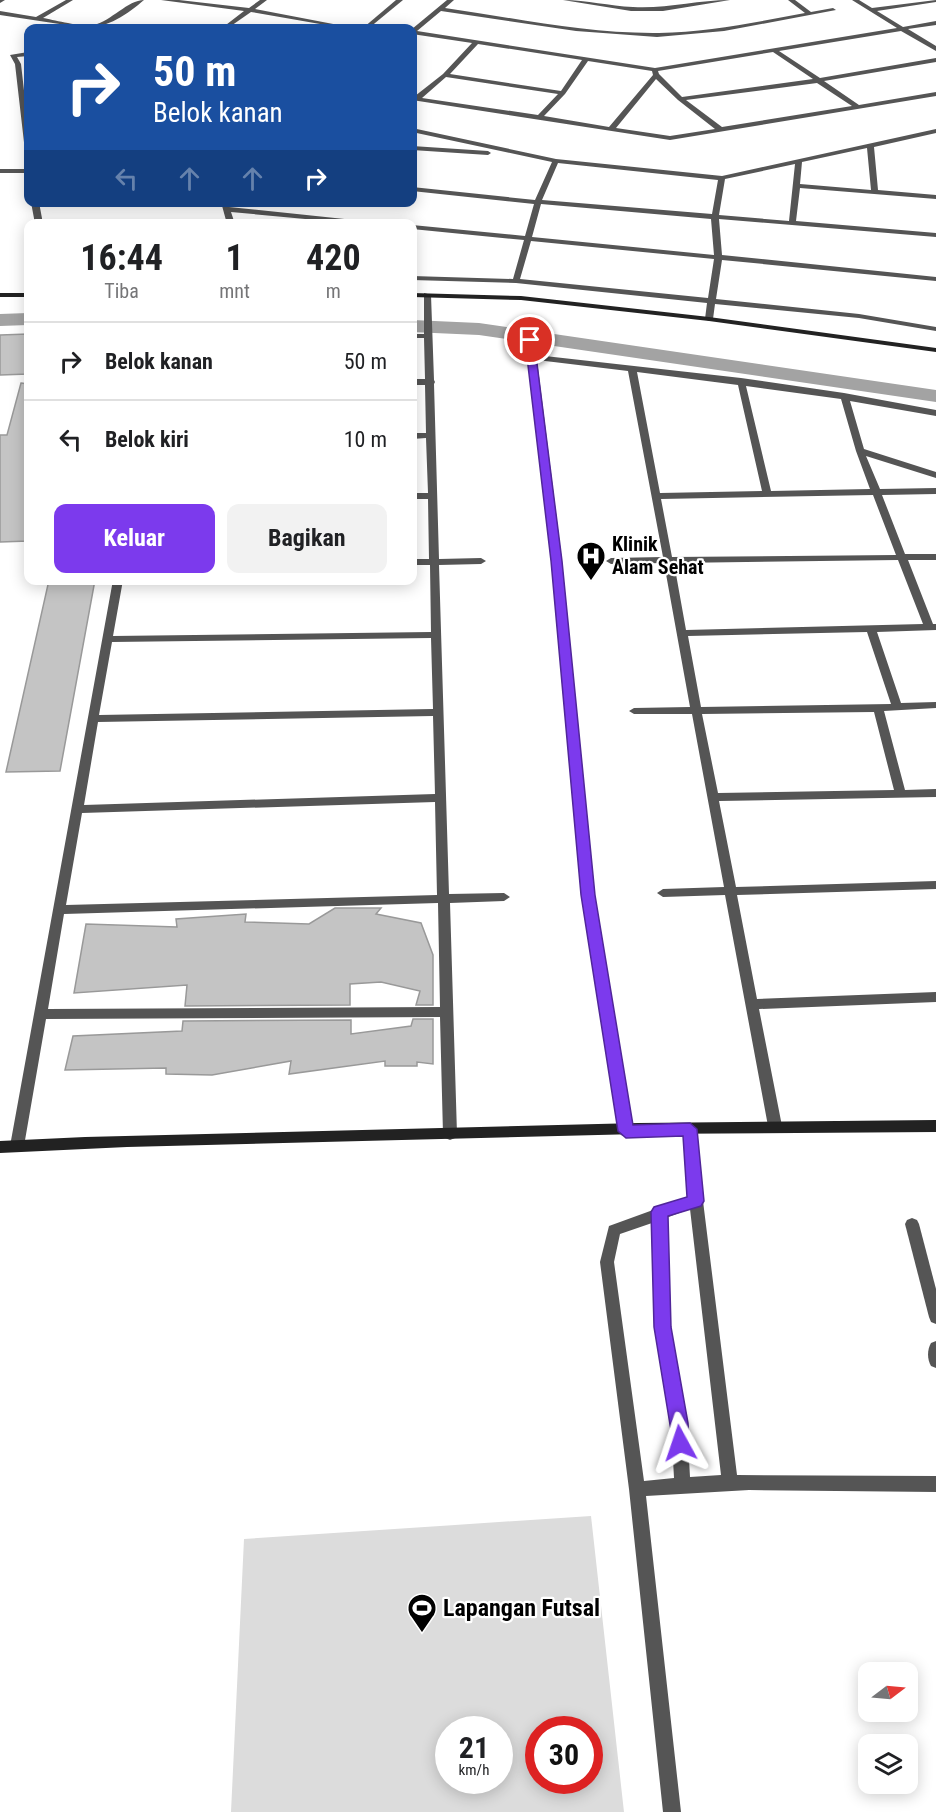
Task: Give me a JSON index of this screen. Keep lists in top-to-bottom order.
{
  "places": {
    "hospital": ["Klinik Alam Sehat"],
    "sports": ["Lapangan Futsal"]
  },
  "north": "right",
  "page": {
    "turn": ["50 m", "Belok kanan"],
    "eta": [
      "16:44",
      "Tiba",
      "1",
      "mnt",
      "420",
      "m"
    ],
    "list": [
      {
        "name": "Belok kanan",
        "value": "50 m"
      },
      {
        "name": "Belok kiri",
        "value": "10 m"
      }
    ],
    "buttons": ["Keluar", "Bagikan"],
    "speed": "21 km/h",
    "limit": "30"
  }
}
